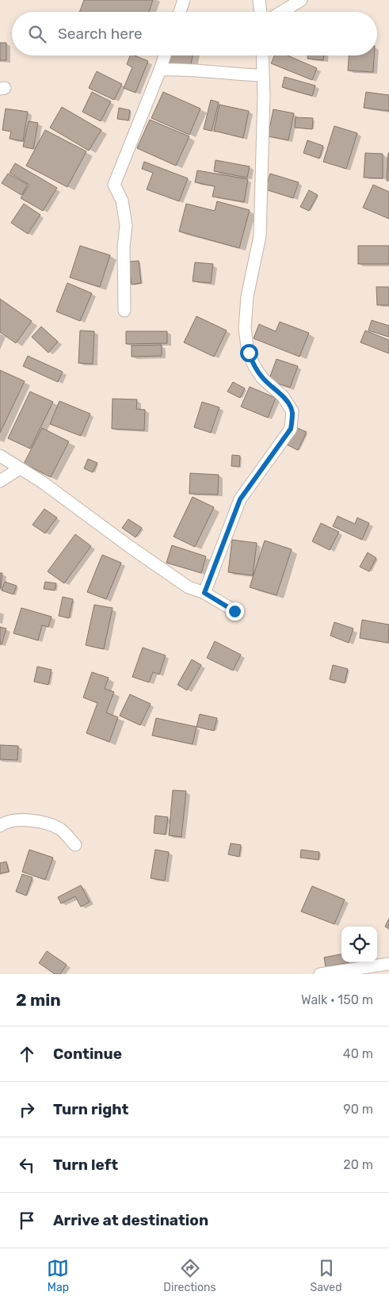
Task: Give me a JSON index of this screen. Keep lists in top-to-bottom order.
{
  "page": {
    "search": "Search here",
    "heading": ["2 min", "Walk · 150 m"],
    "list": [
      ["Continue", "40 m"],
      ["Turn right", "90 m"],
      ["Turn left", "20 m"],
      "Arrive at destination"
    ],
    "nav": ["Map", "Directions", "Saved"]
  }
}
